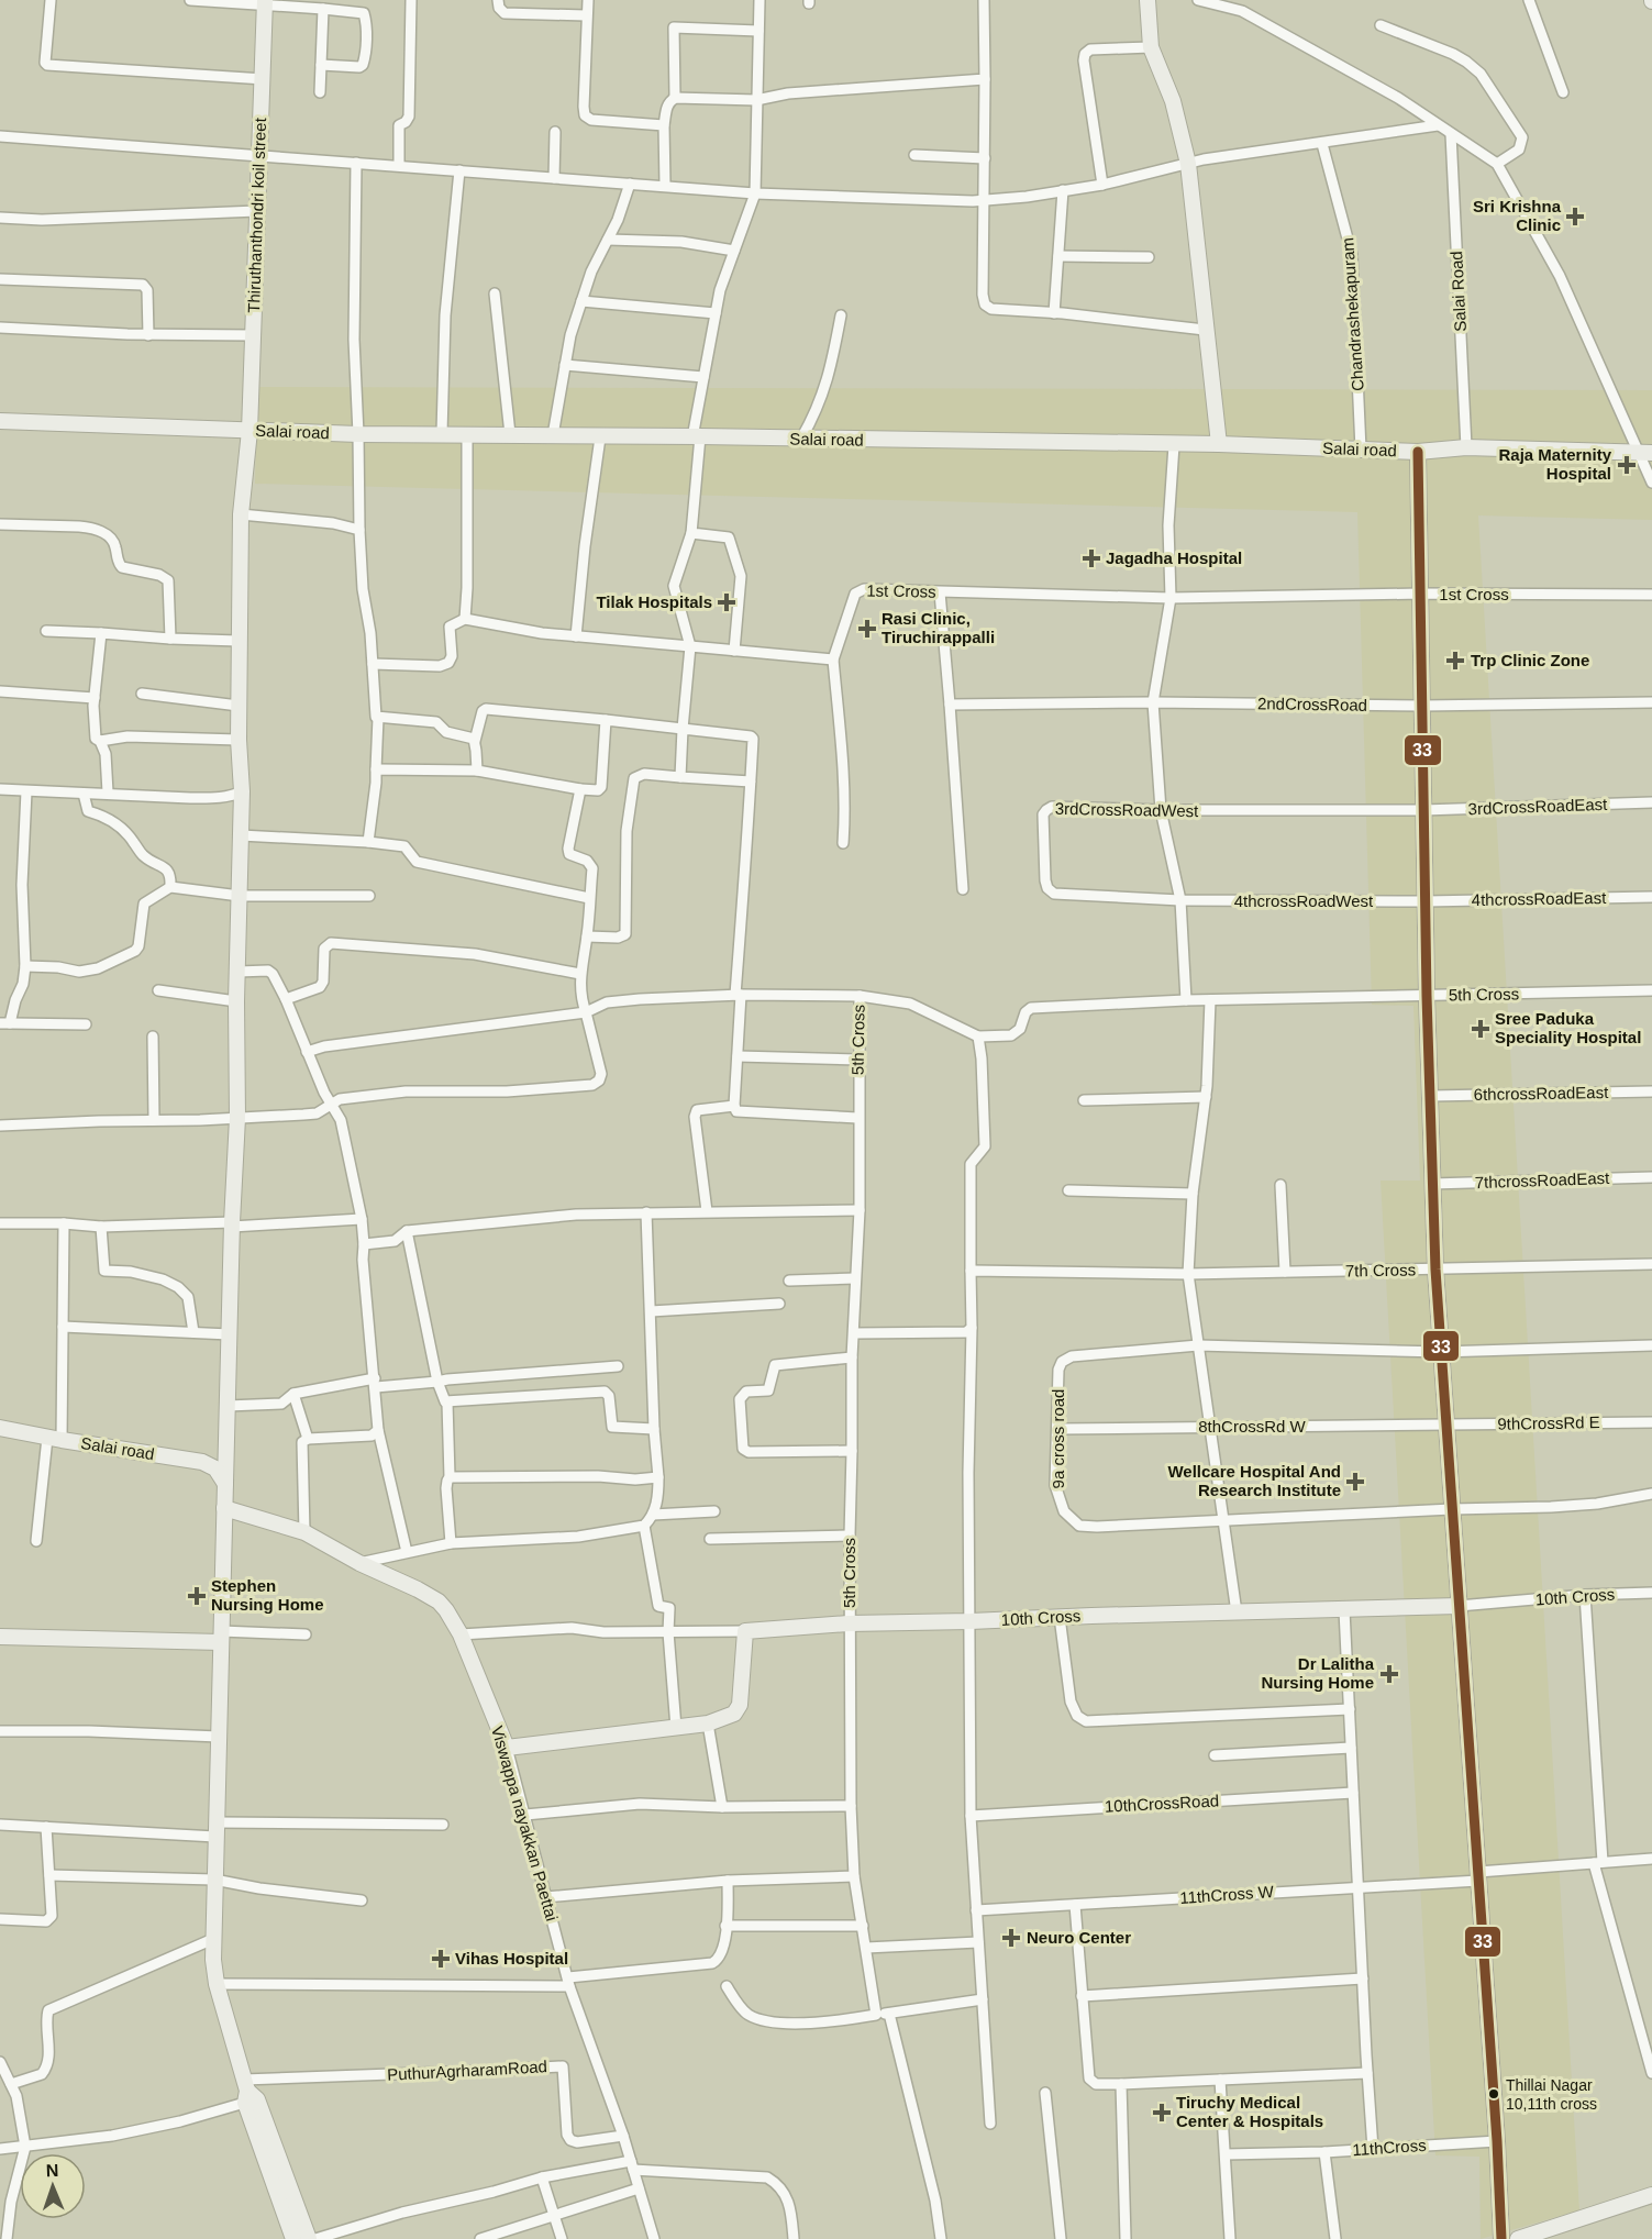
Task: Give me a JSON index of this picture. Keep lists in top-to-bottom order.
{
  "streets": {
    "street": [
      "Thiruthanthondri koil street",
      "Salai Road",
      "Chandrashekapuram",
      "Salai road",
      "1st Cross",
      "2ndCrossRoad",
      "3rdCrossRoadEast",
      "3rdCrossRoadWest",
      "4thcrossRoadEast",
      "4thcrossRoadWest",
      "5th Cross",
      "6thcrossRoadEast",
      "7thcrossRoadEast",
      "7th Cross",
      "9thCrossRd E",
      "8thCrossRd W",
      "9a cross road",
      "10th Cross",
      "10thCrossRoad",
      "Viswappa nayakkan Paettai",
      "11thCross W",
      "PuthurAgrharamRoad",
      "11thCross"
    ]
  },
  "crossings": [
    ["Thiruthanthondri koil street", "Salai road"],
    ["Thiruthanthondri koil street", "Viswappa nayakkan Paettai"],
    ["Thiruthanthondri koil street", "PuthurAgrharamRoad"],
    ["Salai Road", "Salai road"],
    ["Chandrashekapuram", "Salai road"],
    ["3rdCrossRoadEast", "3rdCrossRoadWest"],
    ["3rdCrossRoadWest", "4thcrossRoadWest"],
    ["4thcrossRoadEast", "4thcrossRoadWest"],
    ["5th Cross", "10th Cross"],
    ["9thCrossRd E", "8thCrossRd W"],
    ["8thCrossRd W", "9a cross road"],
    ["Viswappa nayakkan Paettai", "PuthurAgrharamRoad"]
  ],
  "places": {
    "health": [
      "Sri Krishna Clinic",
      "Raja Maternity Hospital",
      "Jagadha Hospital",
      "Tilak Hospitals",
      "Rasi Clinic, Tiruchirappalli",
      "Trp Clinic Zone",
      "Sree Paduka Speciality Hospital",
      "Wellcare Hospital And Research Institute",
      "Stephen Nursing Home",
      "Dr Lalitha Nursing Home",
      "Neuro Center",
      "Vihas Hospital",
      "Tiruchy Medical Center & Hospitals"
    ],
    "other": ["Thillai Nagar 10,11th cross"]
  },
  "lines": ["transit line 33"],
  "north": "top"
}
